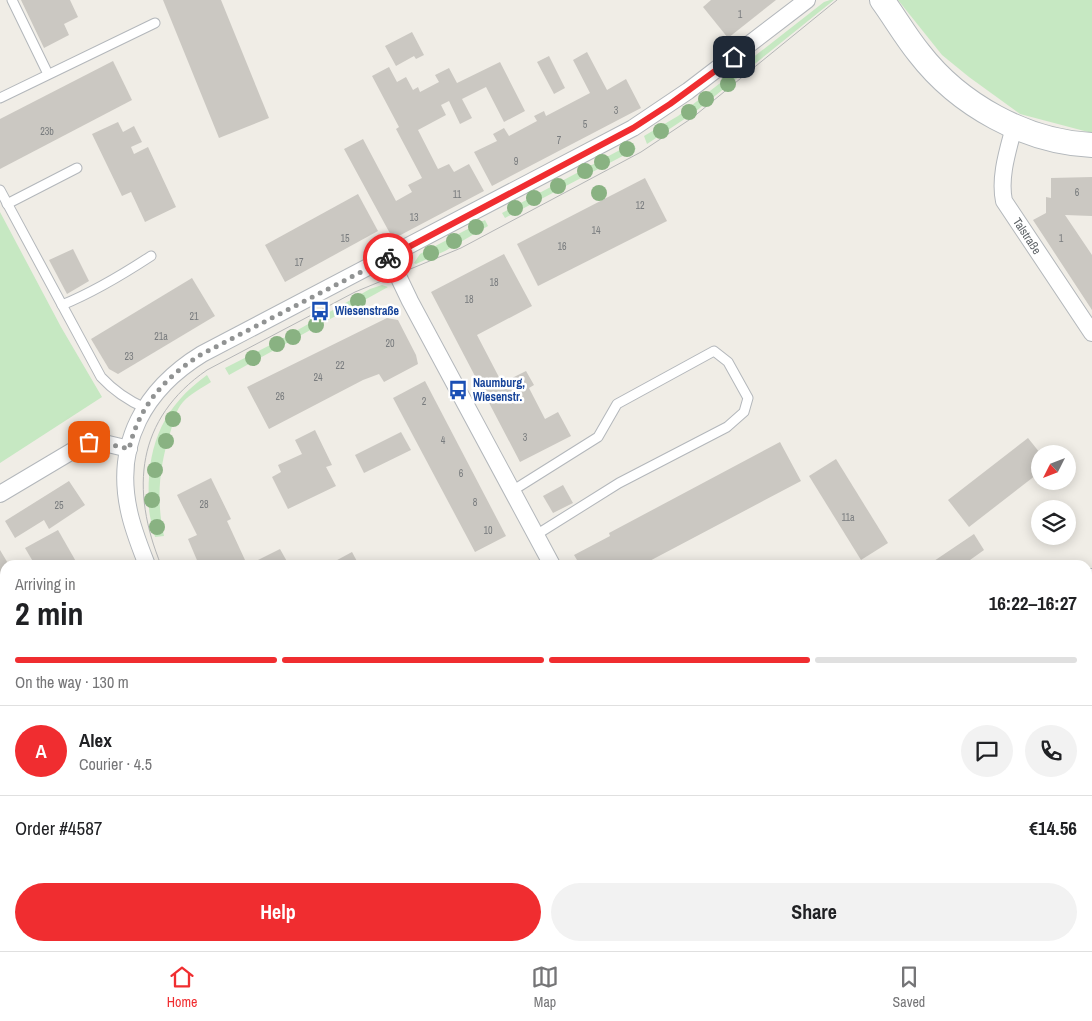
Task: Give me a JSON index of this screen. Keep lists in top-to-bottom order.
{
  "streets": {
    "street": ["Talstraße"]
  },
  "places": {
    "bus stop": ["Wiesenstraße", "Naumburg, Wiesenstr."]
  },
  "house_numbers": [
    "1",
    "3",
    "5",
    "23b",
    "7",
    "9",
    "6",
    "11",
    "12",
    "13",
    "14",
    "15",
    "1",
    "16",
    "17",
    "18",
    "18",
    "21",
    "21a",
    "20",
    "23",
    "22",
    "24",
    "26",
    "2",
    "3",
    "4",
    "6",
    "8",
    "28",
    "25",
    "11a",
    "10"
  ],
  "north": "bottom left",
  "page": {
    "heading": ["2 min", "Arriving in", "16:22–16:27"],
    "panel": [
      "Alex",
      "Courier · 4.5",
      "Order #4587",
      "€14.56"
    ],
    "bar": "On the way · 130 m",
    "round": "A",
    "buttons": ["Help", "Share"],
    "tabs": ["Home", "Map", "Saved"]
  }
}
